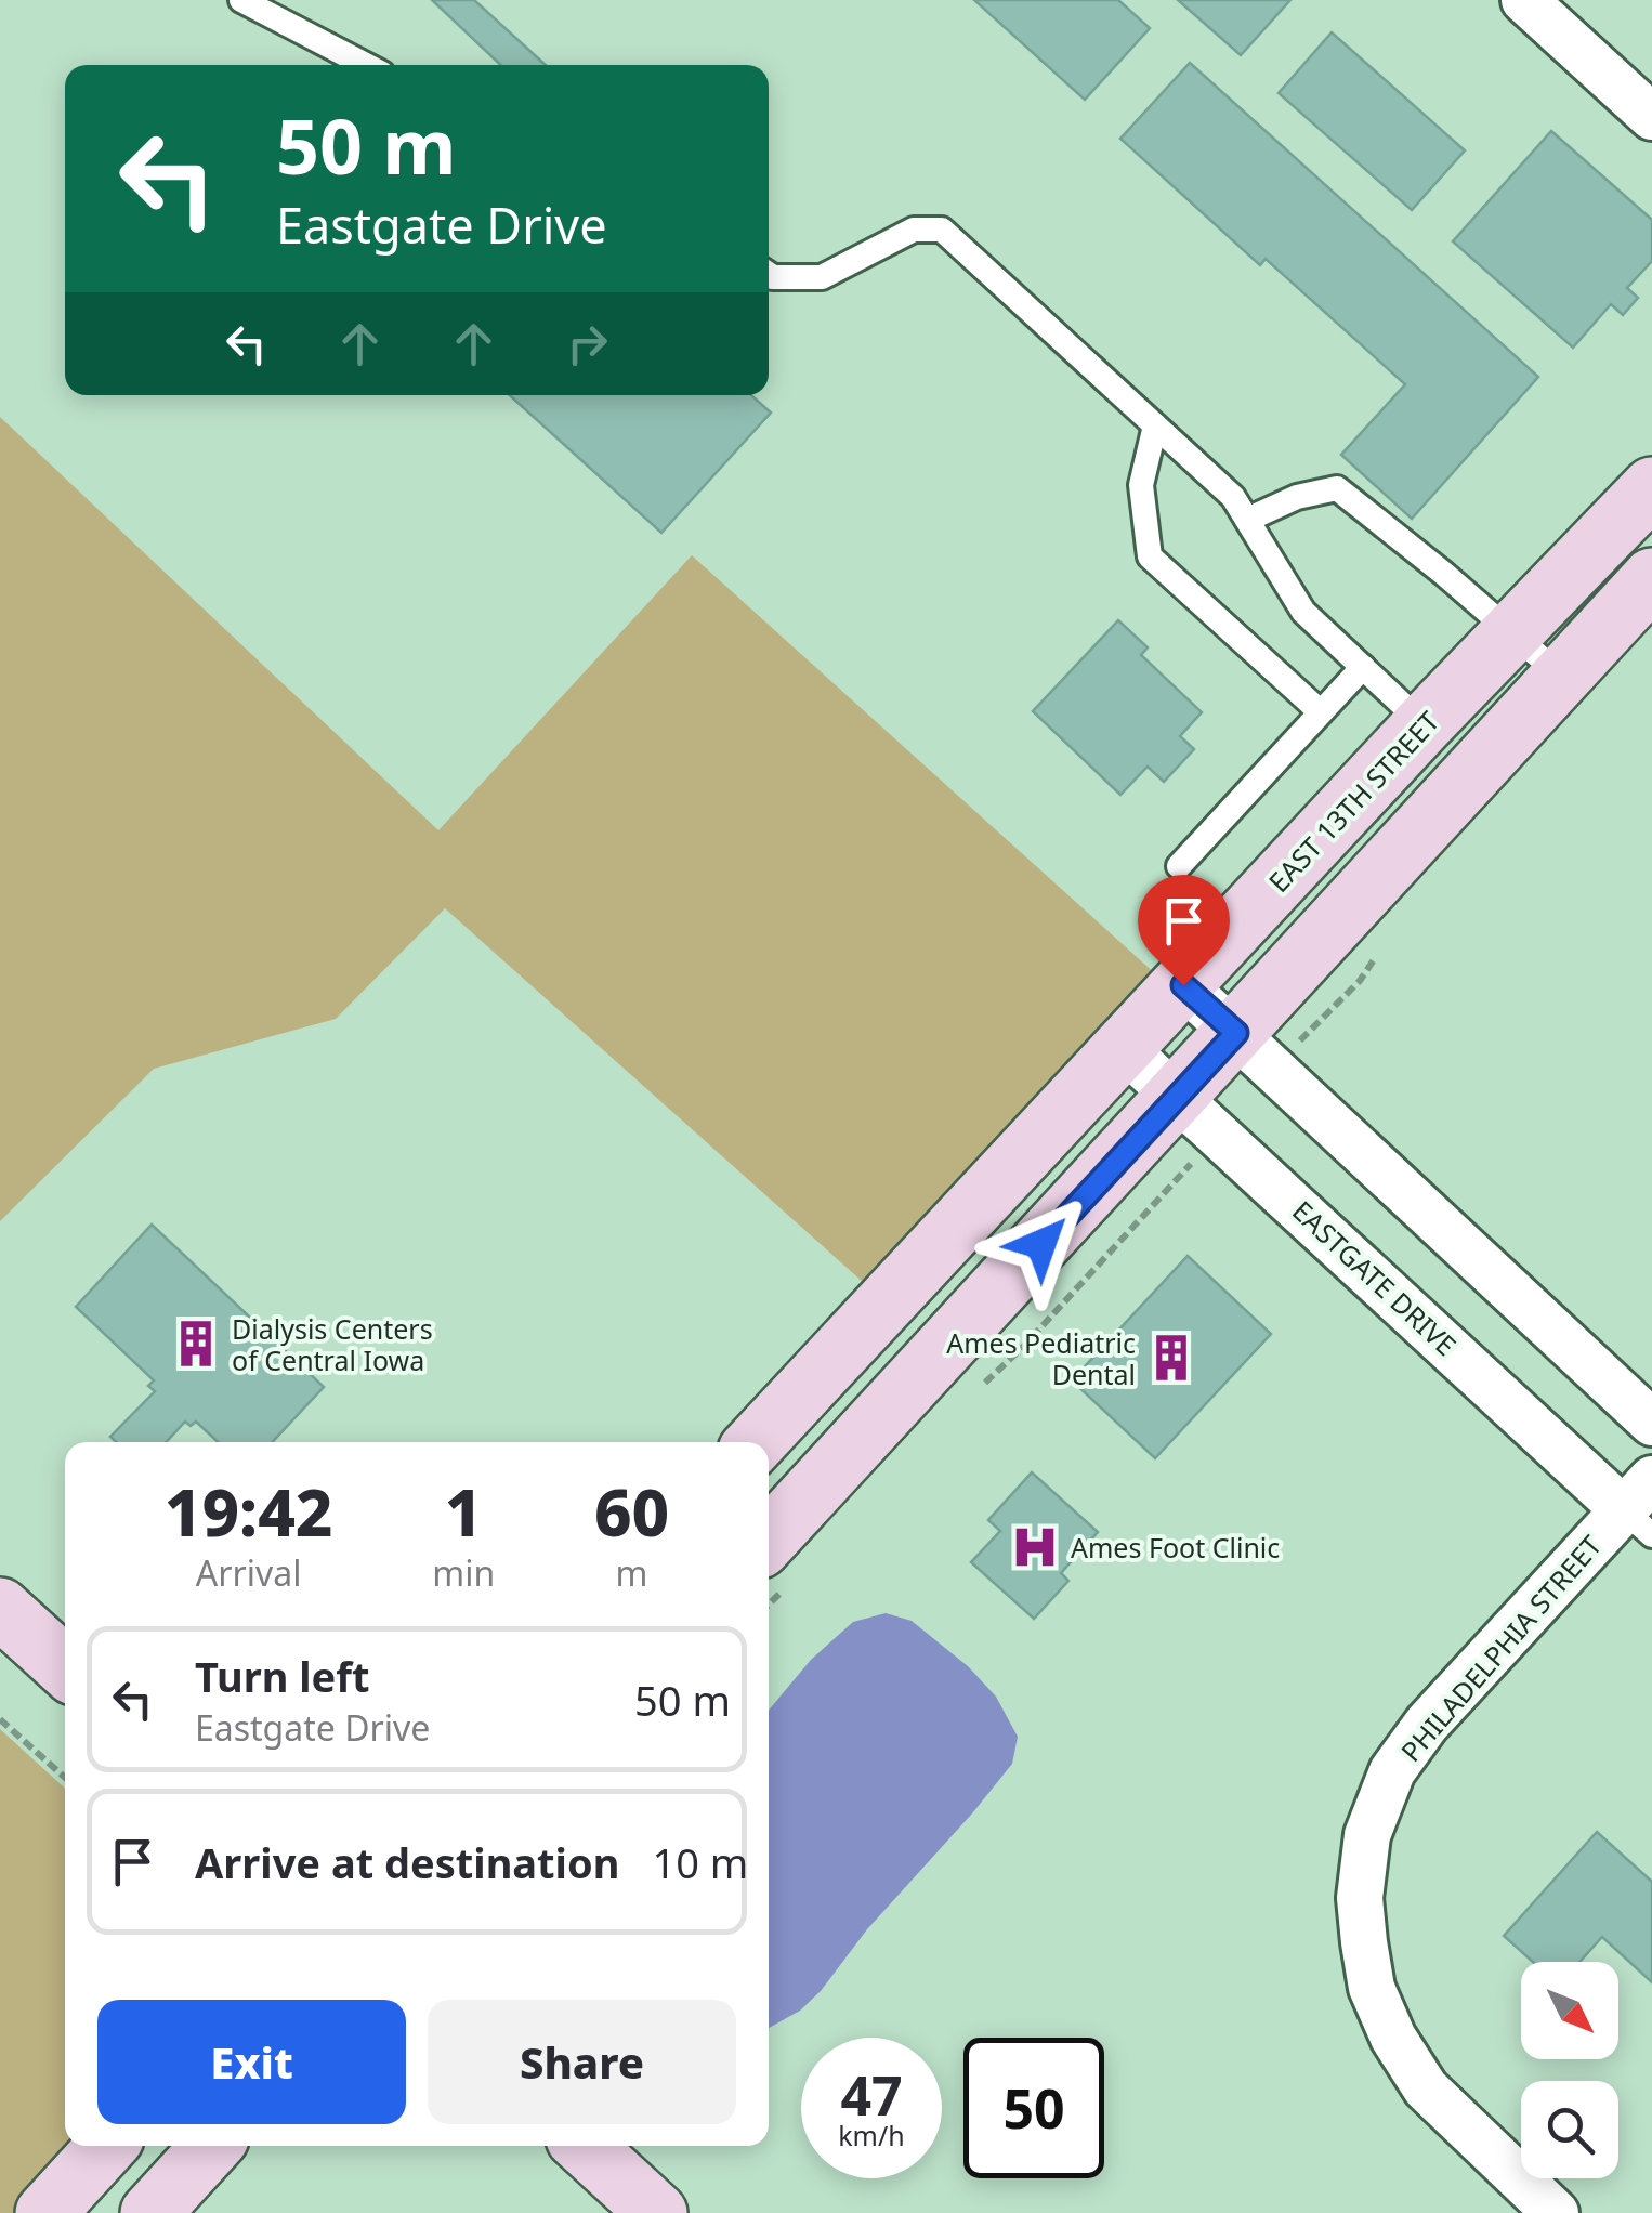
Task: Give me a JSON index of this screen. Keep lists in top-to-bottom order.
{
  "streets": {
    "main road": ["EAST 13TH STREET"],
    "street": ["EASTGATE DRIVE", "PHILADELPHIA STREET"]
  },
  "crossings": [
    ["EAST 13TH STREET", "EASTGATE DRIVE"],
    ["EASTGATE DRIVE", "PHILADELPHIA STREET"]
  ],
  "places": {
    "building": ["Dialysis Centers of Central Iowa", "Ames Pediatric Dental"],
    "hospital": ["Ames Foot Clinic"]
  },
  "north": "bottom right",
  "page": {
    "turn": ["50 m", "Eastgate Drive"],
    "eta": [
      "19:42",
      "Arrival",
      "1",
      "min",
      "60",
      "m"
    ],
    "list": [
      {
        "name": "Turn left",
        "note": "Eastgate Drive",
        "value": "50 m"
      },
      {
        "name": "Arrive at destination",
        "value": "10 m"
      }
    ],
    "buttons": ["Exit", "Share"],
    "speed": "47 km/h",
    "limit": "50"
  }
}
